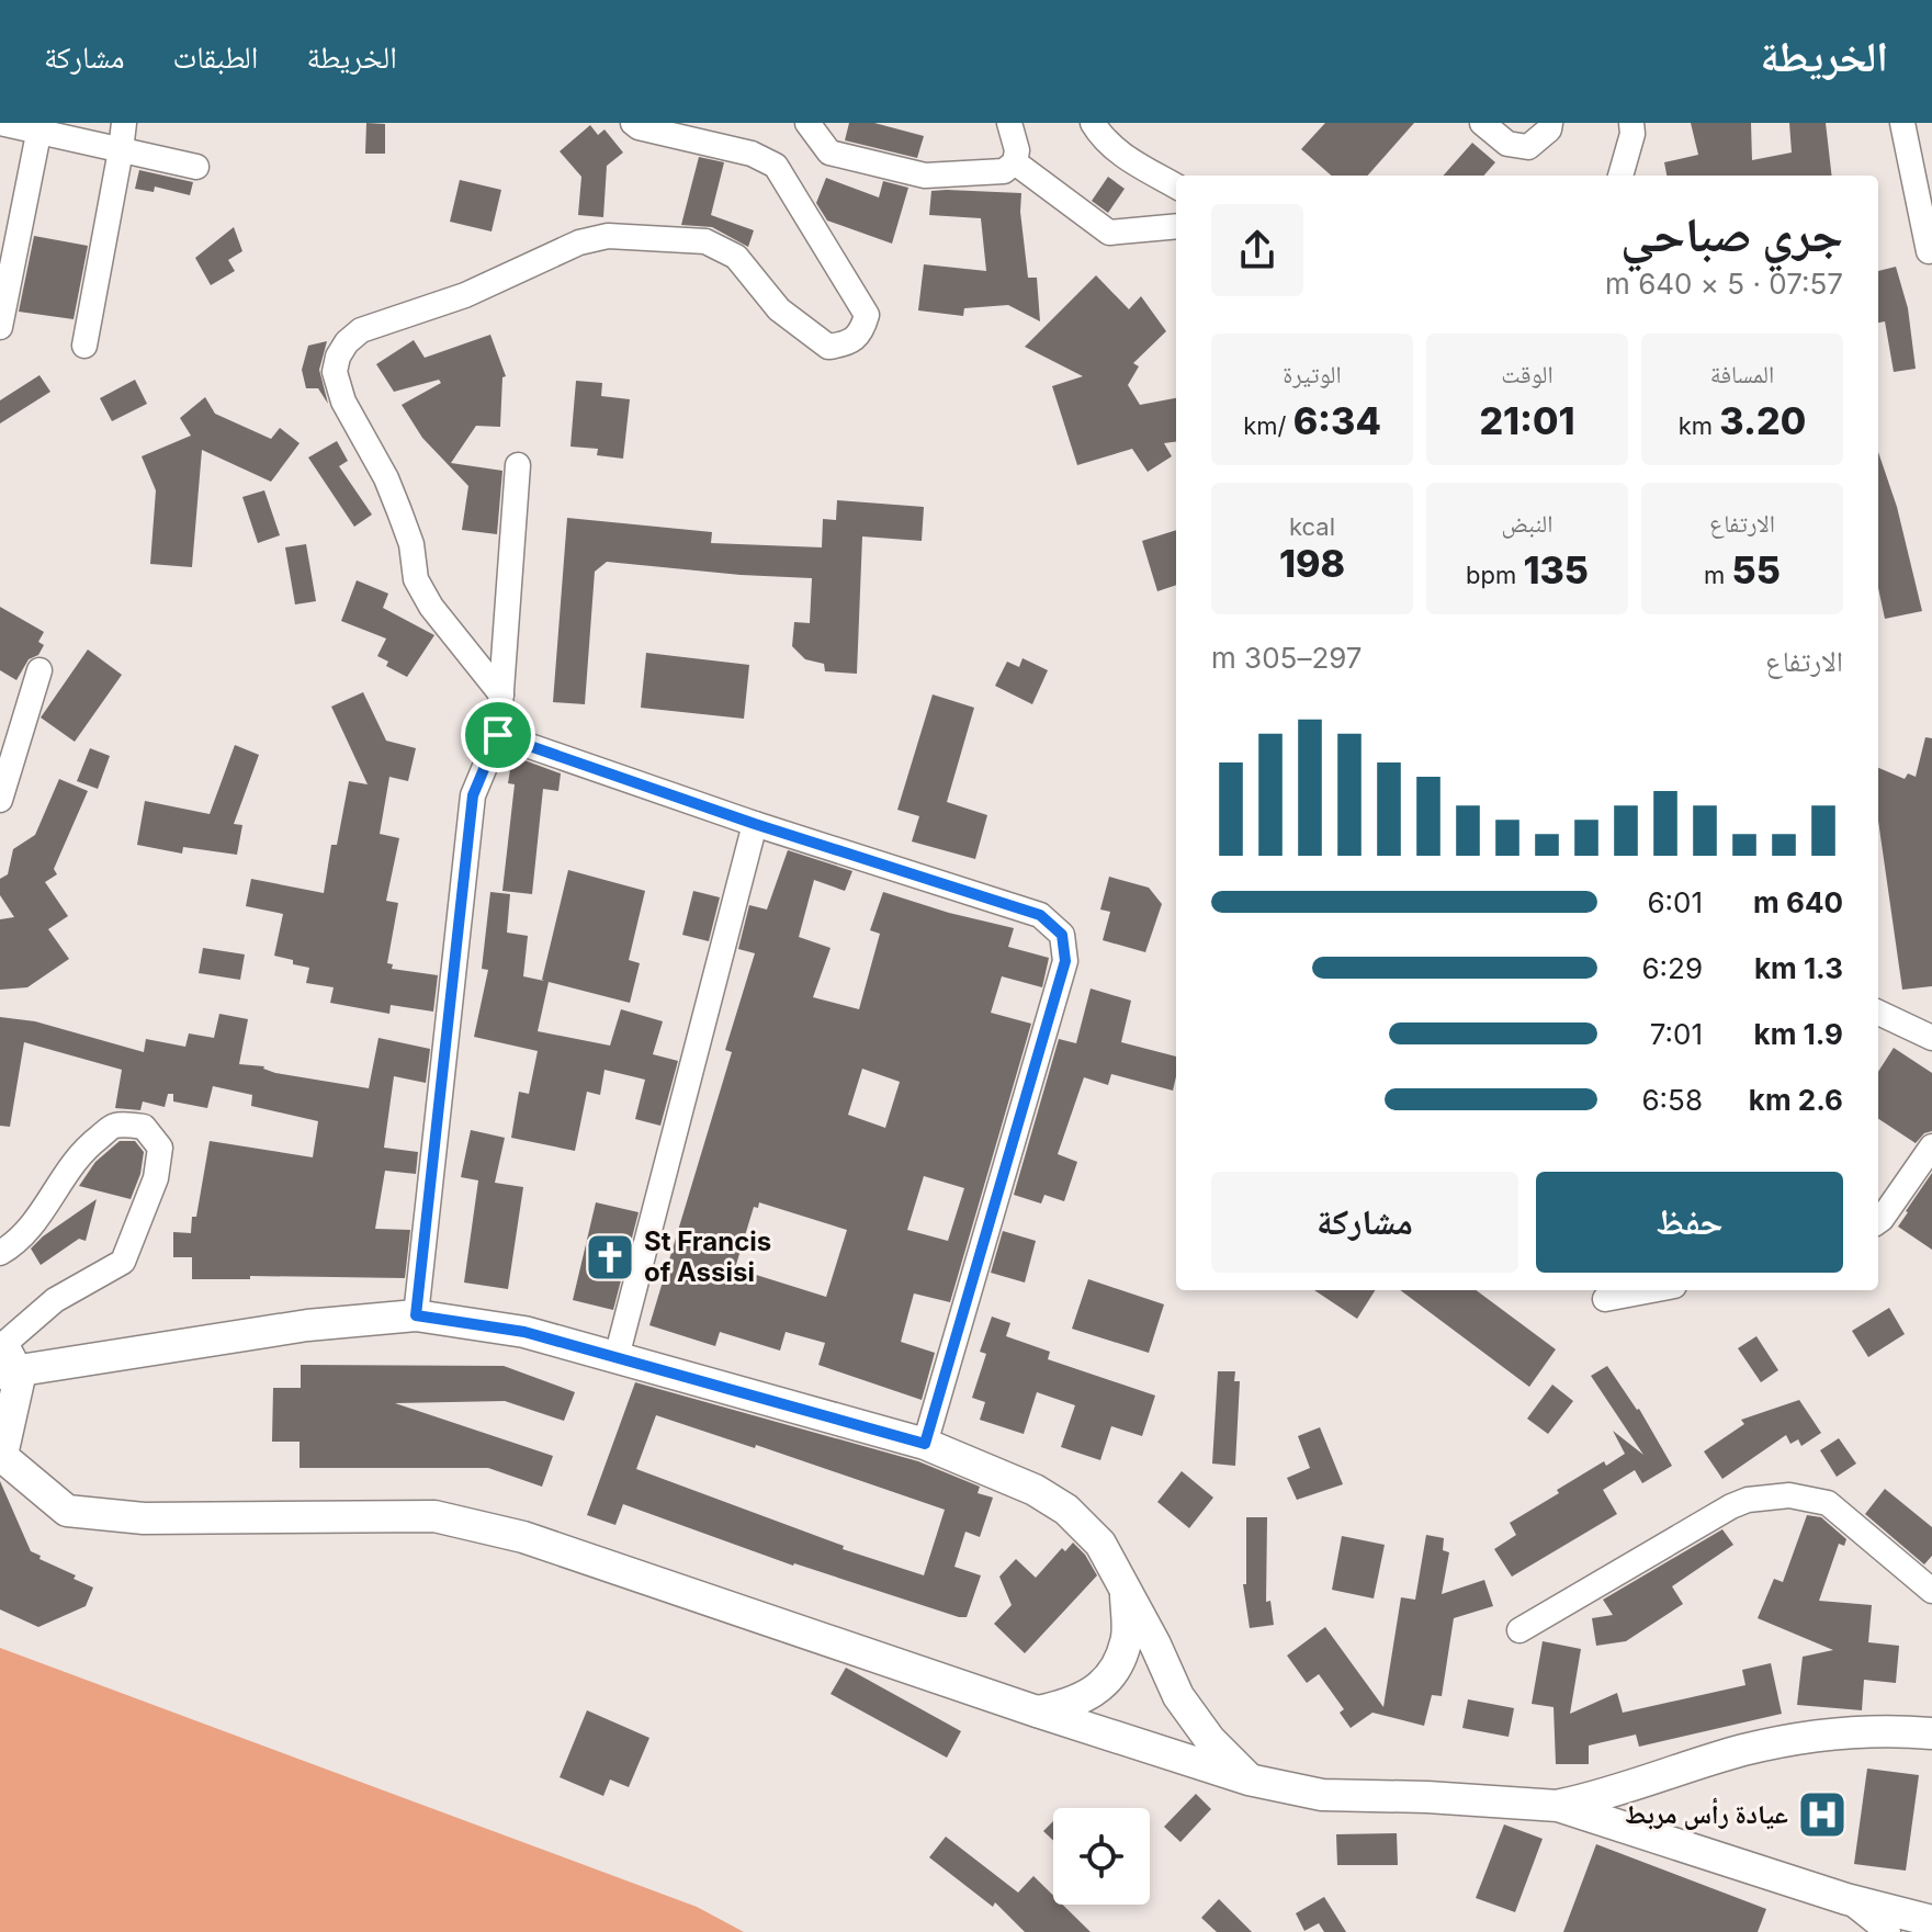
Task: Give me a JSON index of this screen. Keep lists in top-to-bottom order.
{
  "places": {
    "church": ["St Francis of Assisi"],
    "hospital": ["عيادة رأس مربط"]
  },
  "page": {
    "header": "الخريطة",
    "nav": ["الخريطة", "الطبقات", "مشاركة"],
    "heading": ["جري صباحي", "07:57 · 5 × 640 m"],
    "stats": [
      ["المسافة", "3.20 km"],
      ["الوقت", "21:01"],
      ["الوتيرة", "6:34 /km"],
      ["الارتفاع", "55 m"],
      ["النبض", "135 bpm"],
      ["kcal", "198"]
    ],
    "chart": ["الارتفاع", "297–305 m"],
    "list": [
      {
        "name": "640 m",
        "note": "6:01"
      },
      {
        "name": "1.3 km",
        "note": "6:29"
      },
      {
        "name": "1.9 km",
        "note": "7:01"
      },
      {
        "name": "2.6 km",
        "note": "6:58"
      }
    ],
    "buttons": ["حفظ", "مشاركة"]
  }
}
